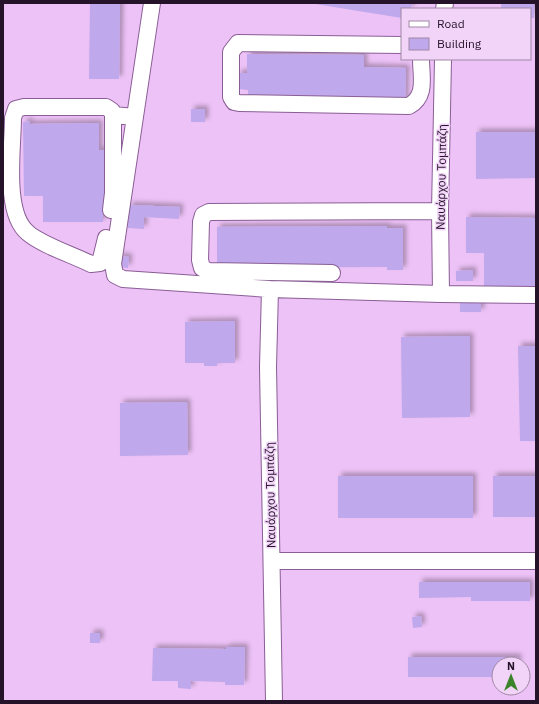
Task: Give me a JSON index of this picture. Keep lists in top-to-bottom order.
{
  "streets": {
    "street": ["Ναυάρχου Τομπάζη"]
  },
  "legend": ["Road", "Building"],
  "north": "top"
}
